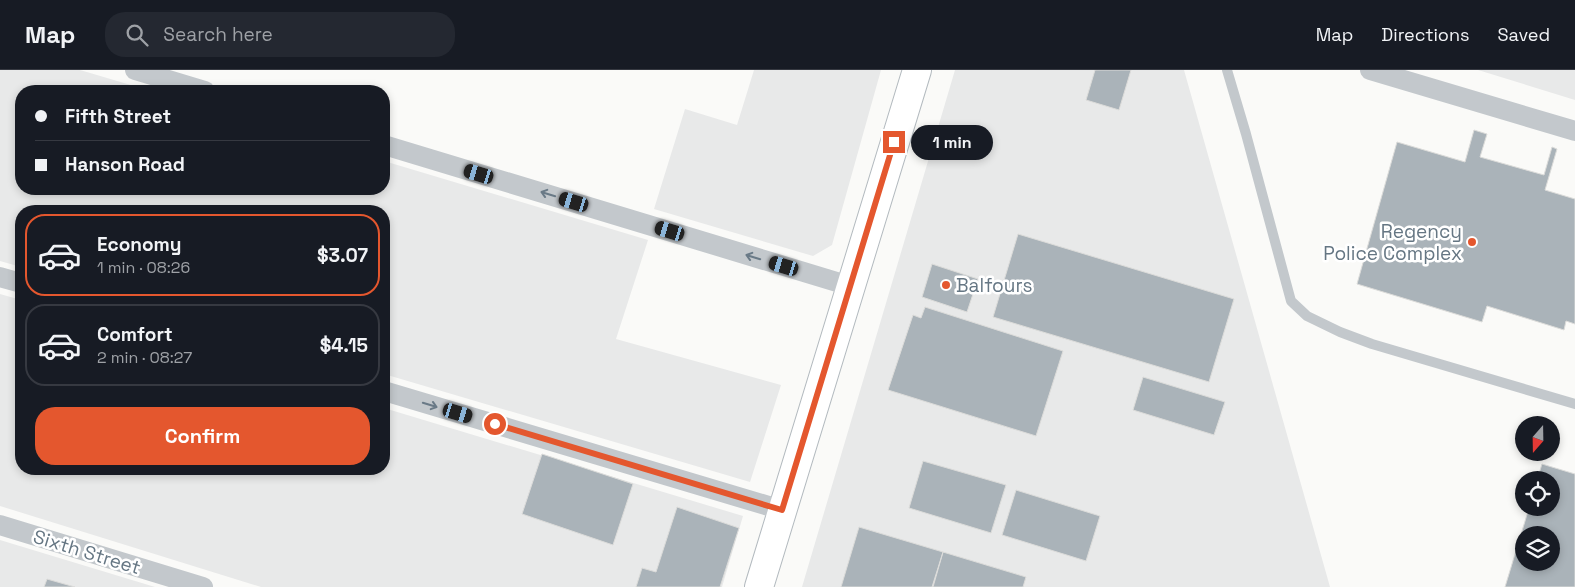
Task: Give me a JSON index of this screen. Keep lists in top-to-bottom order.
{
  "streets": {
    "street": ["Sixth Street"]
  },
  "places": ["Regency Police Complex", "Balfours"],
  "north": "bottom",
  "page": {
    "header": "Map",
    "search": "Search here",
    "nav": ["Map", "Directions", "Saved"],
    "banner": ["Fifth Street", "Hanson Road"],
    "bubble": "1 min",
    "list": [
      {
        "name": "Economy",
        "note": "1 min · 08:26",
        "value": "$3.07"
      },
      {
        "name": "Comfort",
        "note": "2 min · 08:27",
        "value": "$4.15"
      }
    ],
    "buttons": "Confirm"
  }
}
